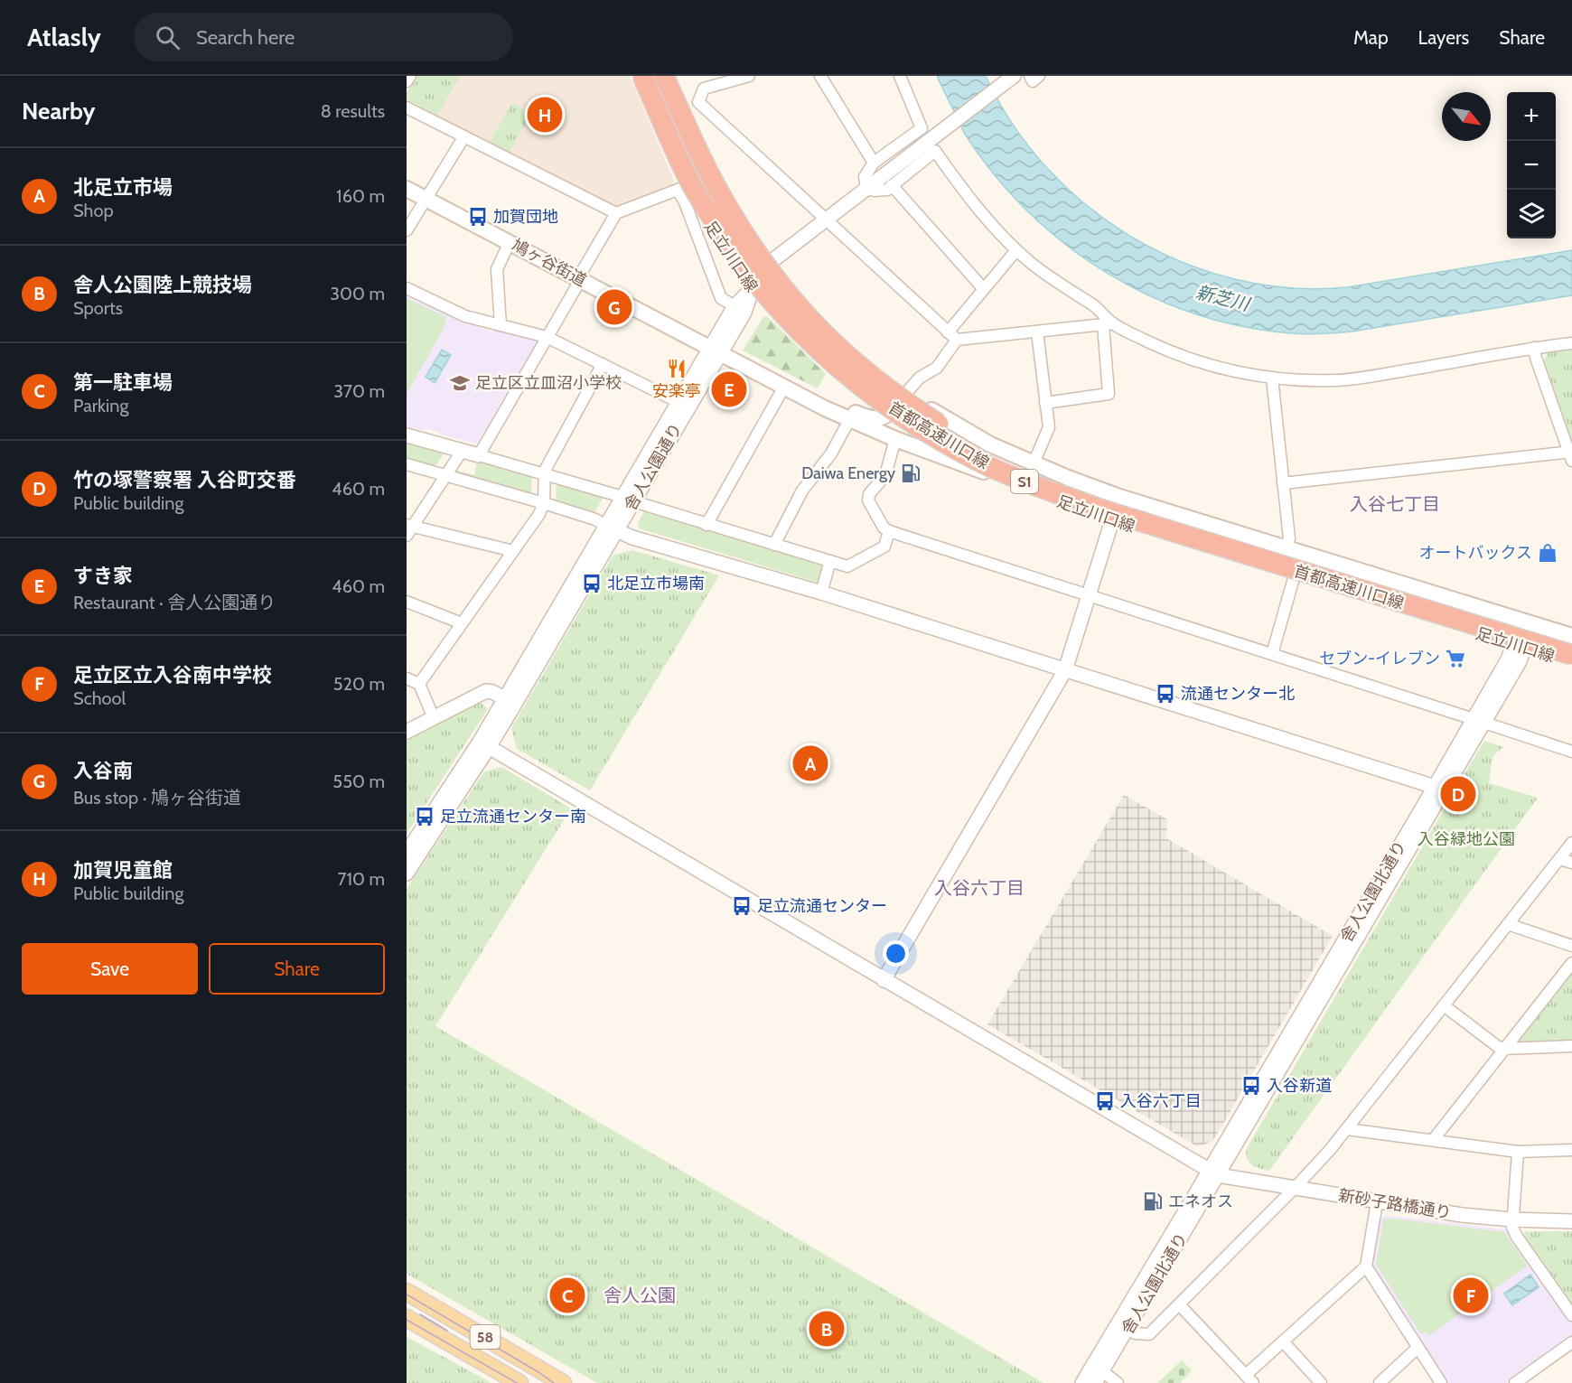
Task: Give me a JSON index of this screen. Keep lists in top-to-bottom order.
{
  "streets": {
    "highway": ["首都高速川口線", "S1"],
    "main road": ["足立川口線", "鳩ヶ谷街道", "58"],
    "street": ["舎人公園通り", "舎人公園北通り", "新砂子路橋通り"]
  },
  "crossings": [
    ["足立川口線", "鳩ヶ谷街道"],
    ["足立川口線", "舎人公園通り"],
    ["足立川口線", "舎人公園北通り"],
    ["鳩ヶ谷街道", "舎人公園通り"],
    ["舎人公園北通り", "新砂子路橋通り"]
  ],
  "districts": ["入谷七丁目", "入谷六丁目", "舎人公園"],
  "water": ["新芝川"],
  "parks": ["入谷緑地公園"],
  "places": {
    "bus stop": [
      "加賀団地",
      "北足立市場南",
      "流通センター北",
      "足立流通センター南",
      "足立流通センター",
      "入谷新道",
      "入谷六丁目"
    ],
    "restaurant": ["安楽亭"],
    "school or university": ["足立区立皿沼小学校"],
    "fuel station": ["Daiwa Energy", "エネオス"],
    "shop": ["オートバックス"],
    "supermarket": ["セブン-イレブン"]
  },
  "north": "bottom right",
  "page": {
    "header": "Atlasly",
    "search": "Search here",
    "nav": ["Map", "Layers", "Share"],
    "heading": ["Nearby", "8 results"],
    "map_buttons": ["+", "−"],
    "pins": [
      "H",
      "G",
      "E",
      "A",
      "D",
      "C",
      "F",
      "B"
    ],
    "list": [
      {
        "mark": "A",
        "name": "北足立市場",
        "note": "Shop",
        "value": "160 m"
      },
      {
        "mark": "B",
        "name": "舎人公園陸上競技場",
        "note": "Sports",
        "value": "300 m"
      },
      {
        "mark": "C",
        "name": "第一駐車場",
        "note": "Parking",
        "value": "370 m"
      },
      {
        "mark": "D",
        "name": "竹の塚警察署 入谷町交番",
        "note": "Public building",
        "value": "460 m"
      },
      {
        "mark": "E",
        "name": "すき家",
        "note": "Restaurant · 舎人公園通り",
        "value": "460 m"
      },
      {
        "mark": "F",
        "name": "足立区立入谷南中学校",
        "note": "School",
        "value": "520 m"
      },
      {
        "mark": "G",
        "name": "入谷南",
        "note": "Bus stop · 鳩ヶ谷街道",
        "value": "550 m"
      },
      {
        "mark": "H",
        "name": "加賀児童館",
        "note": "Public building",
        "value": "710 m"
      }
    ],
    "buttons": ["Save", "Share"]
  }
}
